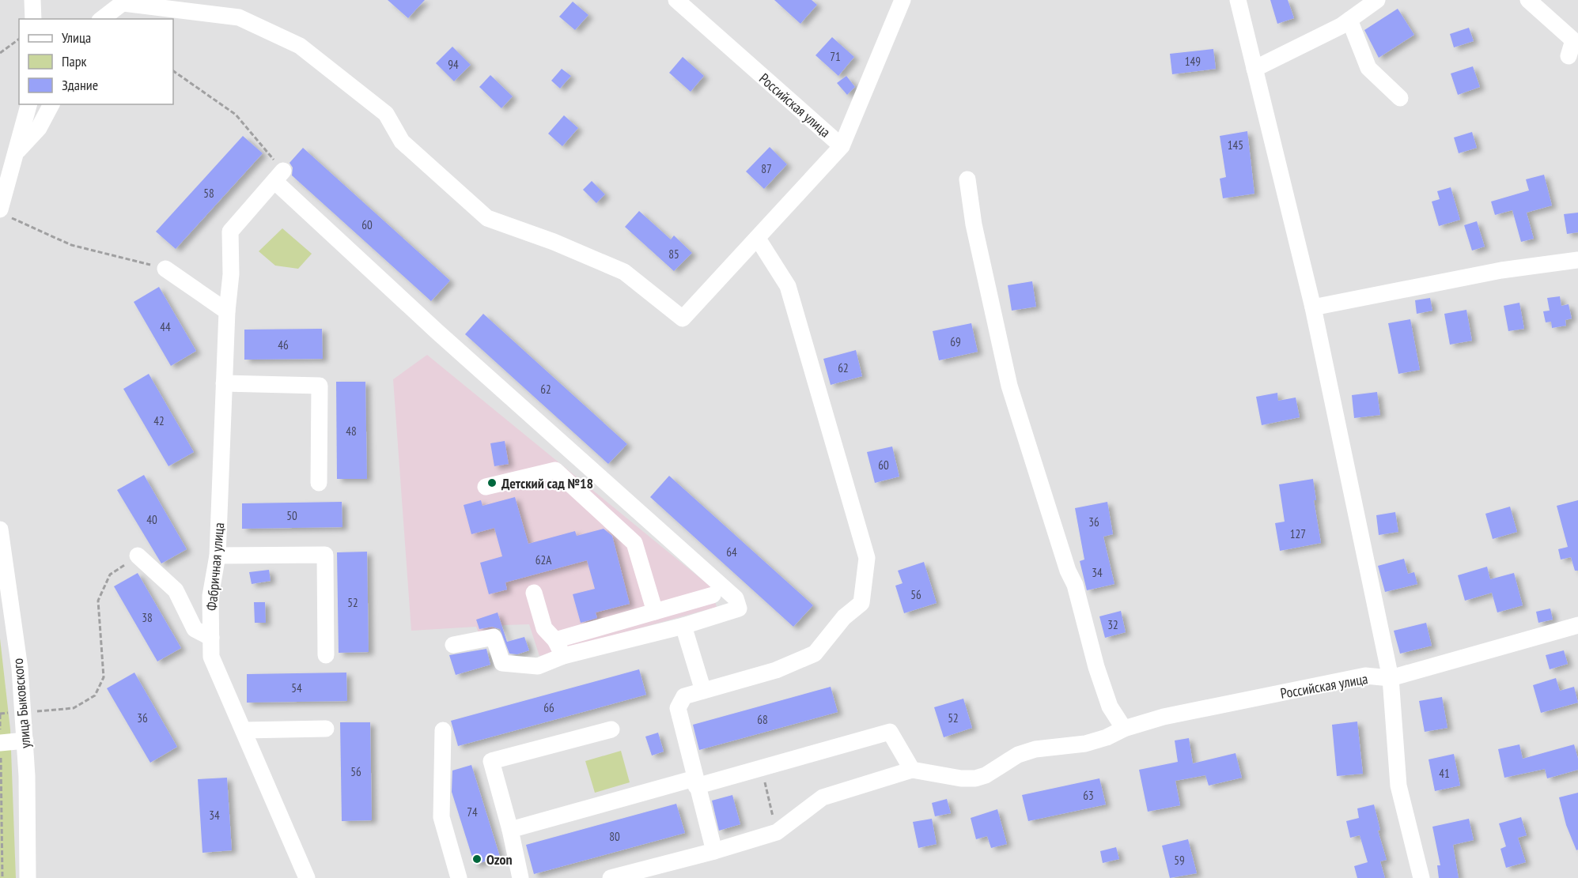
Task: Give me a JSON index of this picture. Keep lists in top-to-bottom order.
{
  "streets": {
    "street": ["Российская улица", "Фабричная улица", "улица Быковского"]
  },
  "places": ["Детский сад №18", "Ozon"],
  "house_numbers": [
    "71",
    "149",
    "94",
    "145",
    "87",
    "58",
    "60",
    "85",
    "44",
    "69",
    "46",
    "62",
    "62",
    "42",
    "48",
    "60",
    "50",
    "40",
    "36",
    "127",
    "64",
    "62А",
    "34",
    "56",
    "52",
    "38",
    "32",
    "54",
    "66",
    "36",
    "52",
    "68",
    "56",
    "41",
    "63",
    "74",
    "34",
    "80",
    "59"
  ],
  "legend": ["Улица", "Парк", "Здание"]
}
